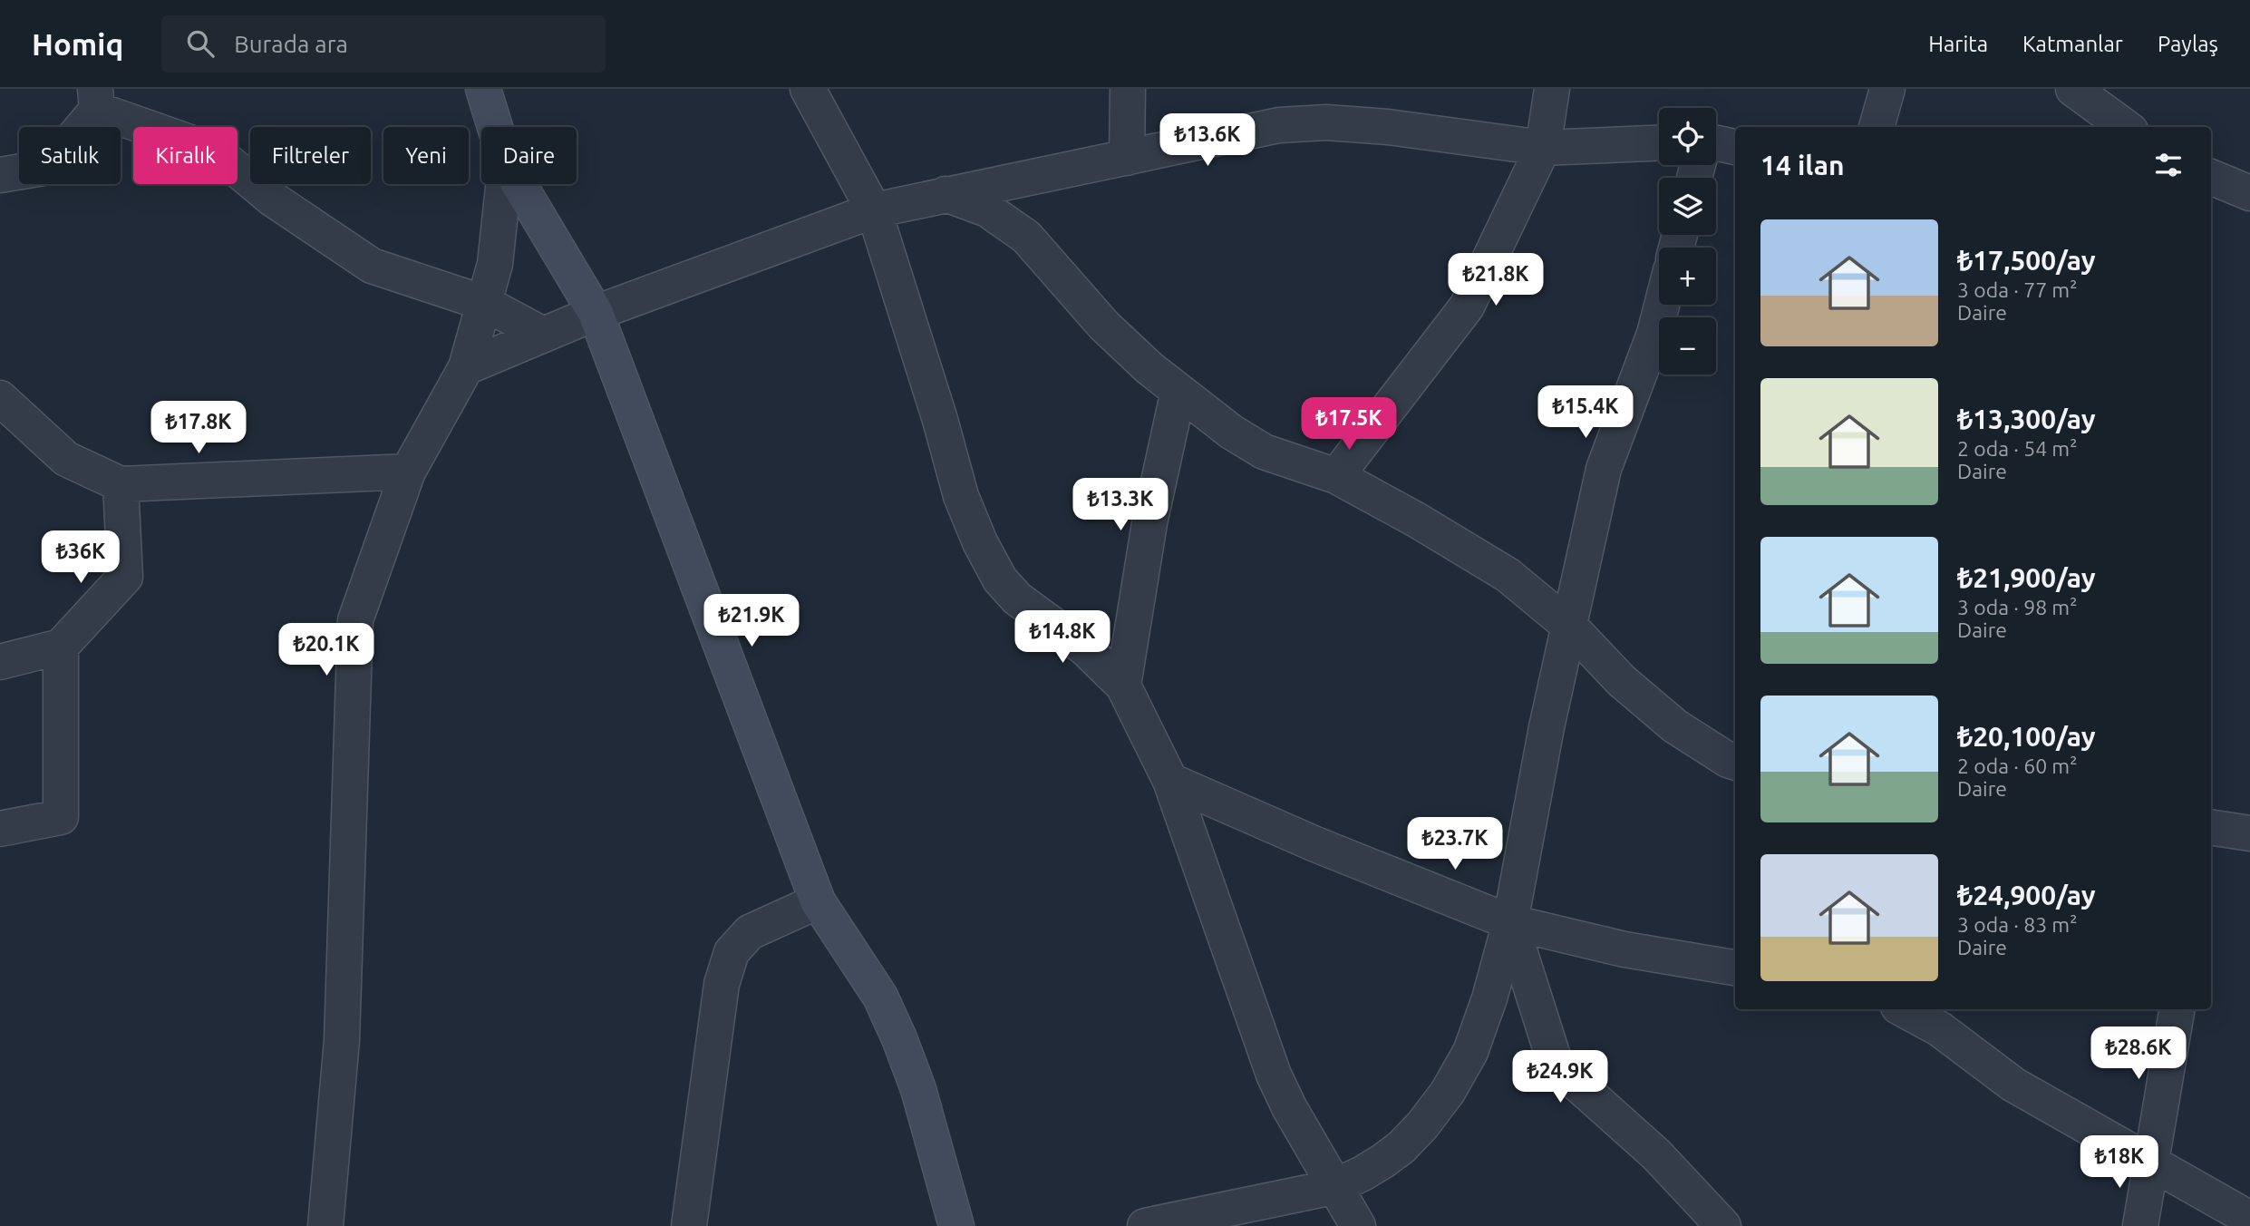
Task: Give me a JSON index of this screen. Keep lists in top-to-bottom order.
{
  "page": {
    "header": "Homiq",
    "search": "Burada ara",
    "nav": ["Harita", "Katmanlar", "Paylaş"],
    "map_buttons": ["+", "−"],
    "price": [
      "₺13.6K",
      "₺21.8K",
      "₺15.4K",
      "₺17.5K",
      "₺17.8K",
      "₺13.3K",
      "₺36K",
      "₺21.9K",
      "₺14.8K",
      "₺20.1K",
      "₺23.7K",
      "₺28.6K",
      "₺24.9K",
      "₺18K"
    ],
    "chip": [
      "Satılık",
      "Kiralık",
      "Filtreler",
      "Yeni",
      "Daire"
    ],
    "heading": "14 ilan",
    "list": [
      {
        "name": "₺17,500/ay",
        "note": "3 oda · 77 m² · Daire"
      },
      {
        "name": "₺13,300/ay",
        "note": "2 oda · 54 m² · Daire"
      },
      {
        "name": "₺21,900/ay",
        "note": "3 oda · 98 m² · Daire"
      },
      {
        "name": "₺20,100/ay",
        "note": "2 oda · 60 m² · Daire"
      },
      {
        "name": "₺24,900/ay",
        "note": "3 oda · 83 m² · Daire"
      }
    ]
  }
}
